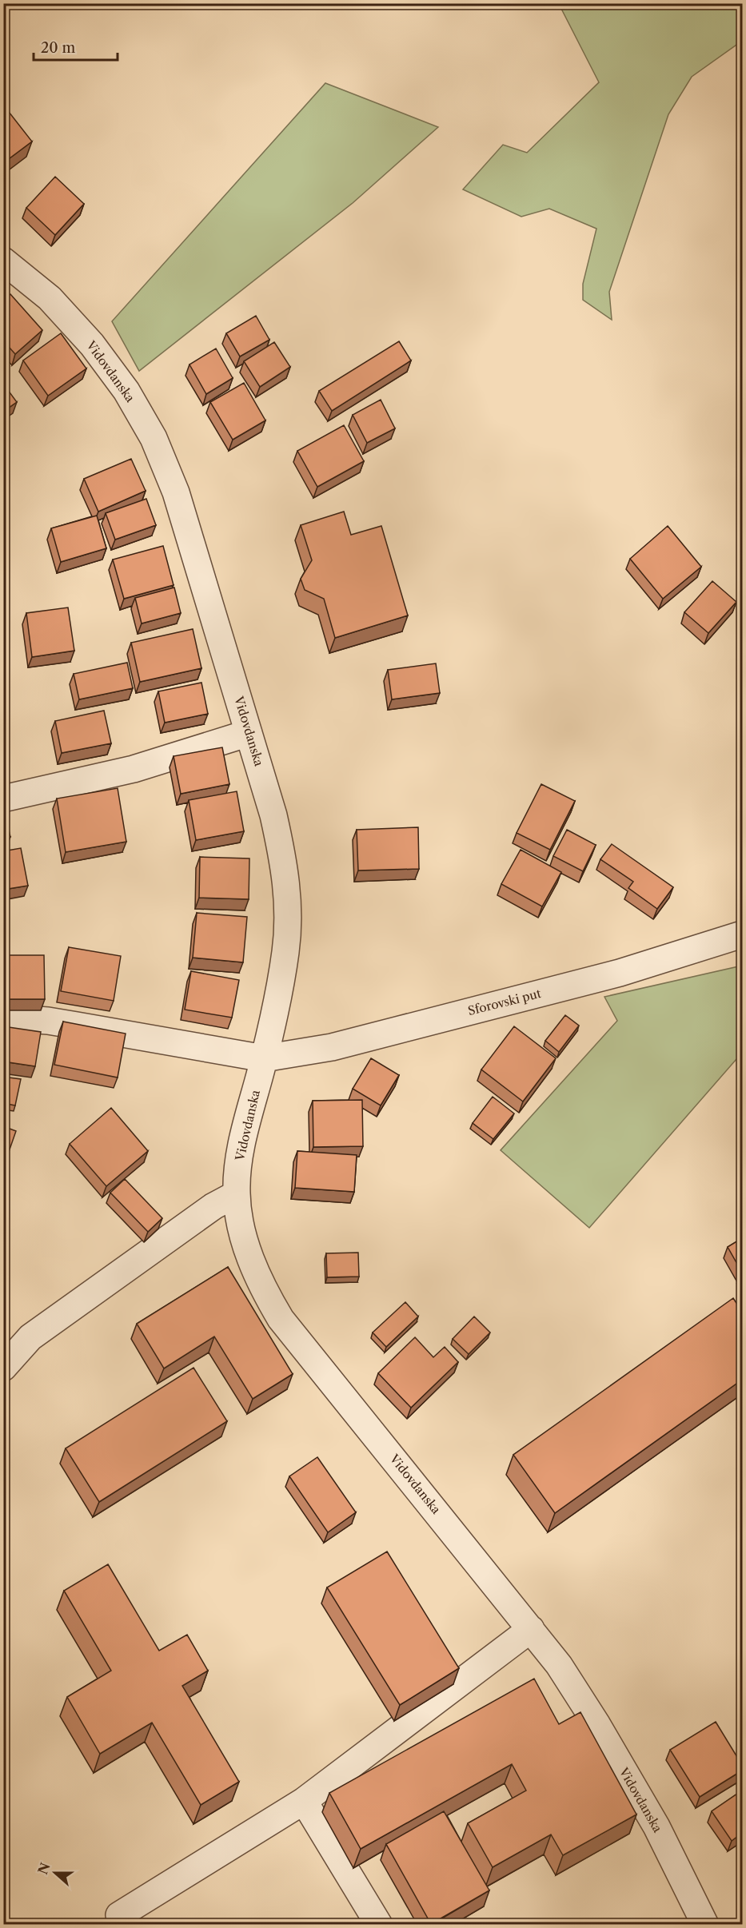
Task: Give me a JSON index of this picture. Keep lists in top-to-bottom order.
{
  "streets": {
    "street": ["Vidovdanska", "Sforovski put"]
  },
  "crossings": [
    ["Vidovdanska", "Sforovski put"]
  ],
  "scale_bar": "20 m",
  "north": "left"
}
